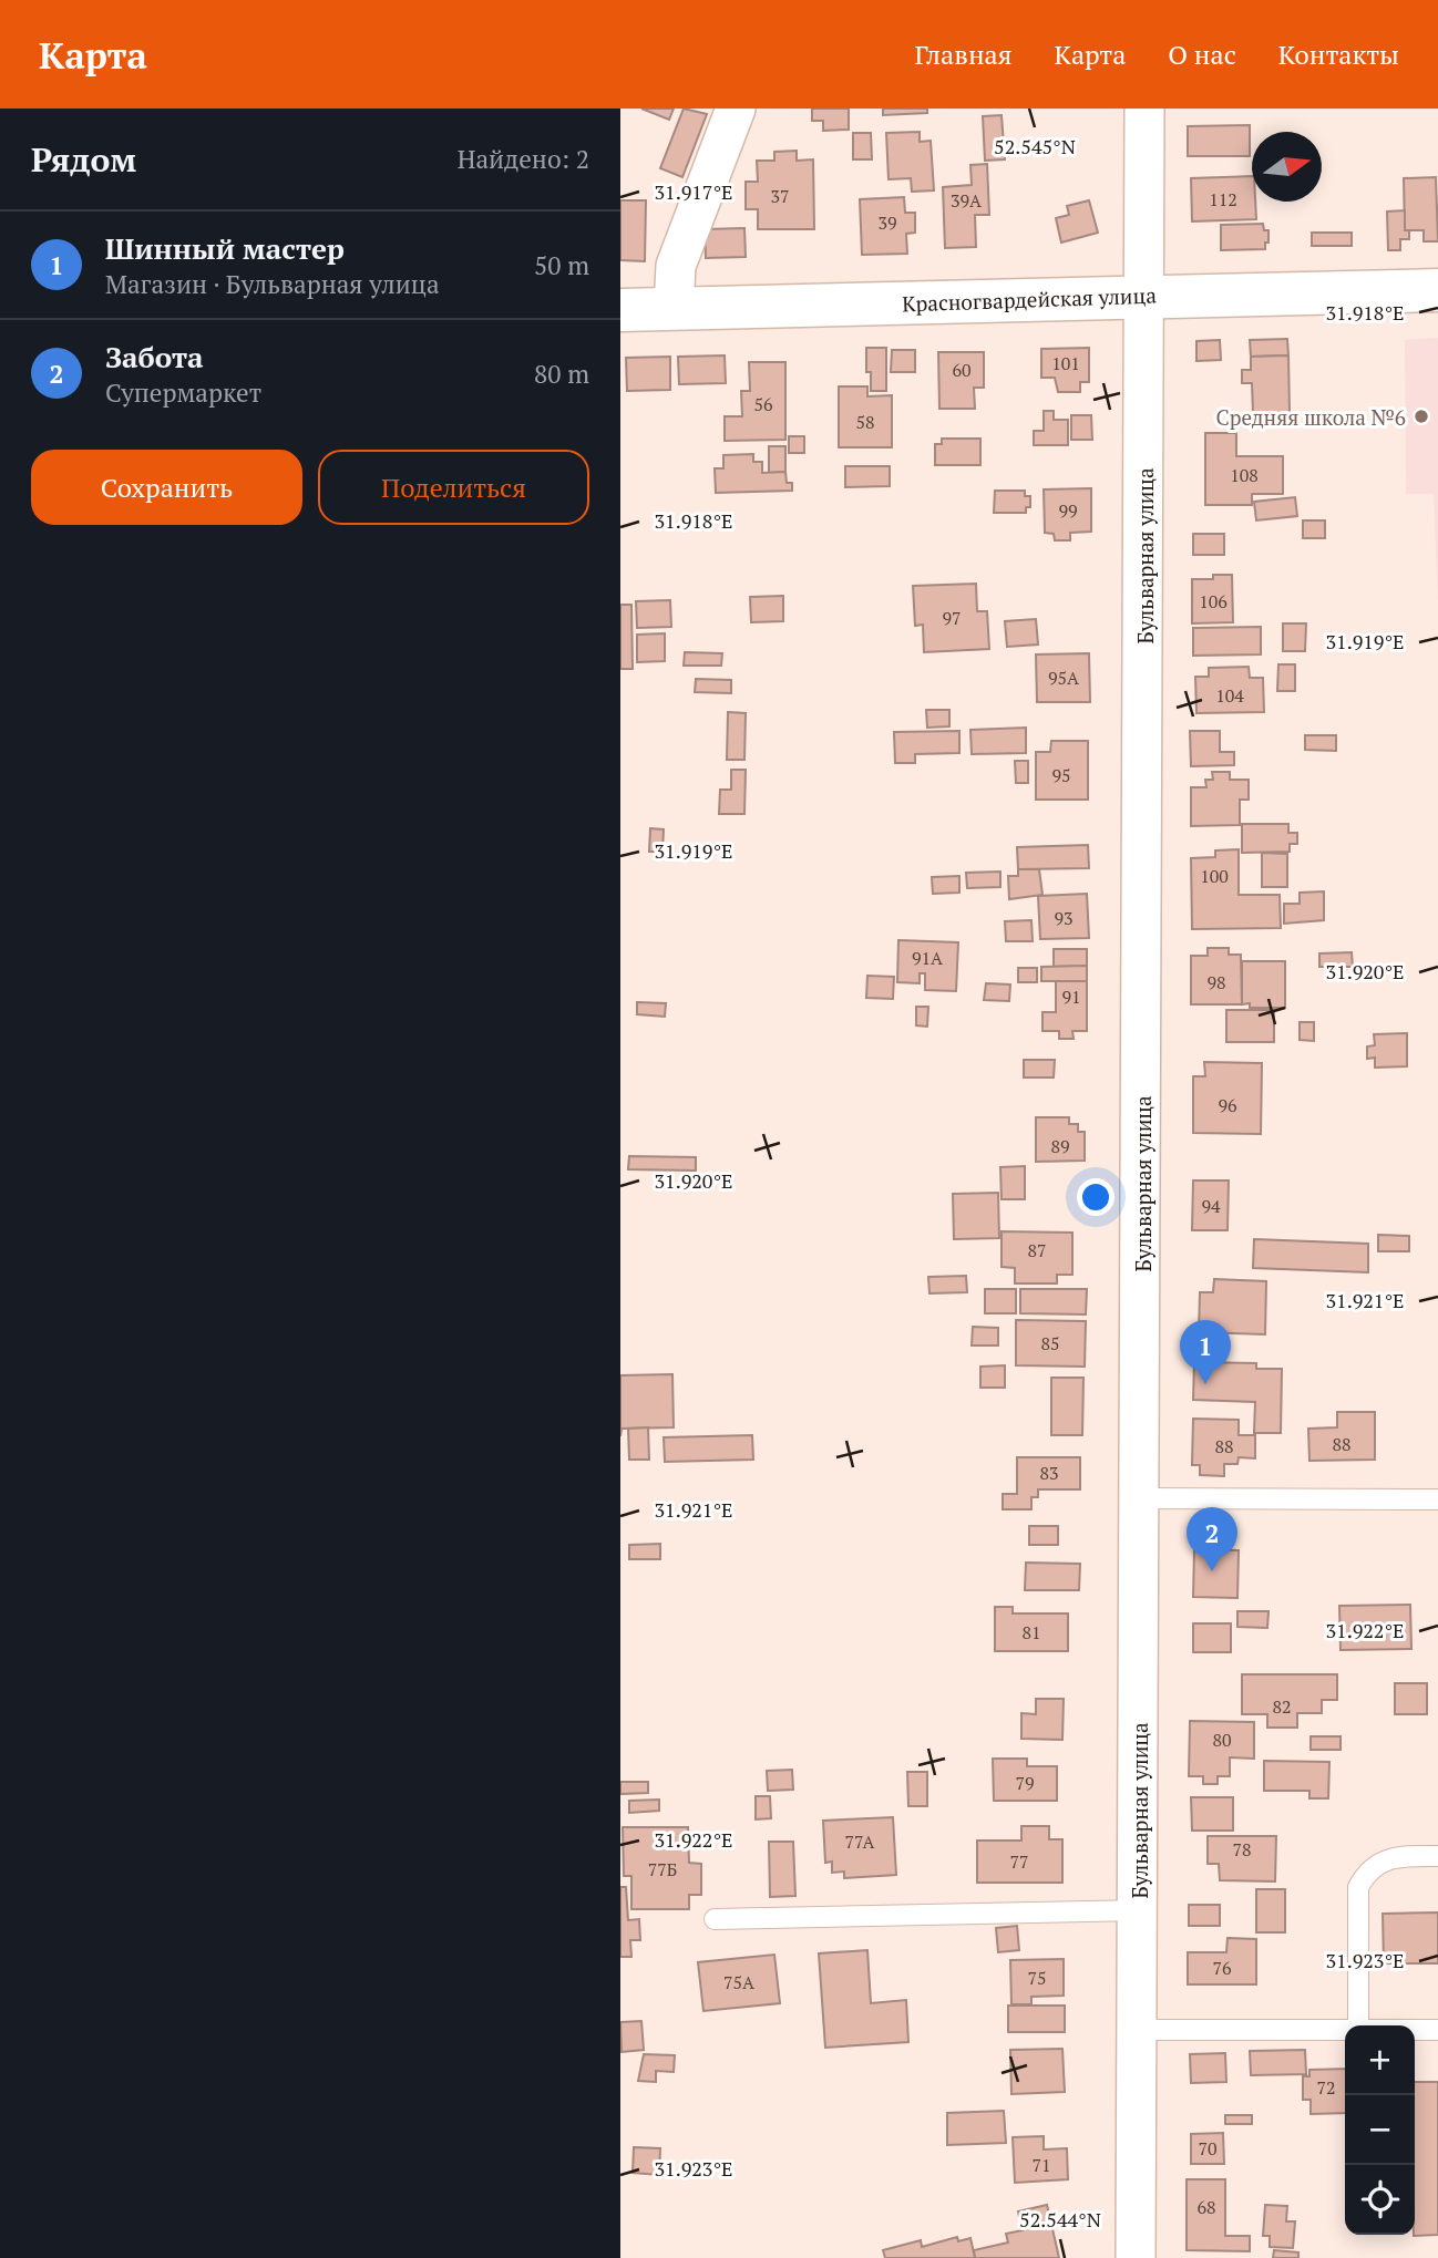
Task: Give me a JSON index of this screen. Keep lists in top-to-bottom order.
{
  "streets": {
    "main road": ["Красногвардейская улица"],
    "street": ["Бульварная улица"]
  },
  "crossings": [
    ["Красногвардейская улица", "Бульварная улица"]
  ],
  "places": ["Средняя школа №6"],
  "house_numbers": [
    "37",
    "112",
    "39А",
    "39",
    "101",
    "60",
    "56",
    "58",
    "108",
    "99",
    "106",
    "97",
    "95А",
    "104",
    "95",
    "100",
    "93",
    "91А",
    "98",
    "91",
    "96",
    "89",
    "94",
    "87",
    "85",
    "88",
    "88",
    "83",
    "81",
    "82",
    "80",
    "79",
    "77А",
    "78",
    "77",
    "77Б",
    "76",
    "75",
    "75А",
    "72",
    "70",
    "71",
    "68"
  ],
  "north": "right",
  "page": {
    "header": "Карта",
    "nav": [
      "Главная",
      "Карта",
      "О нас",
      "Контакты"
    ],
    "heading": ["Рядом", "Найдено: 2"],
    "list": [
      {
        "mark": "1",
        "name": "Шинный мастер",
        "note": "Магазин · Бульварная улица",
        "value": "50 m"
      },
      {
        "mark": "2",
        "name": "Забота",
        "note": "Супермаркет",
        "value": "80 m"
      }
    ],
    "buttons": ["Сохранить", "Поделиться"],
    "pins": ["1", "2"],
    "map_buttons": ["+", "−"]
  },
  "coordinates": [
    "52.545°N",
    "31.917°E",
    "31.918°E",
    "31.919°E",
    "31.920°E",
    "31.921°E",
    "31.922°E",
    "31.923°E",
    "52.544°N"
  ]
}
